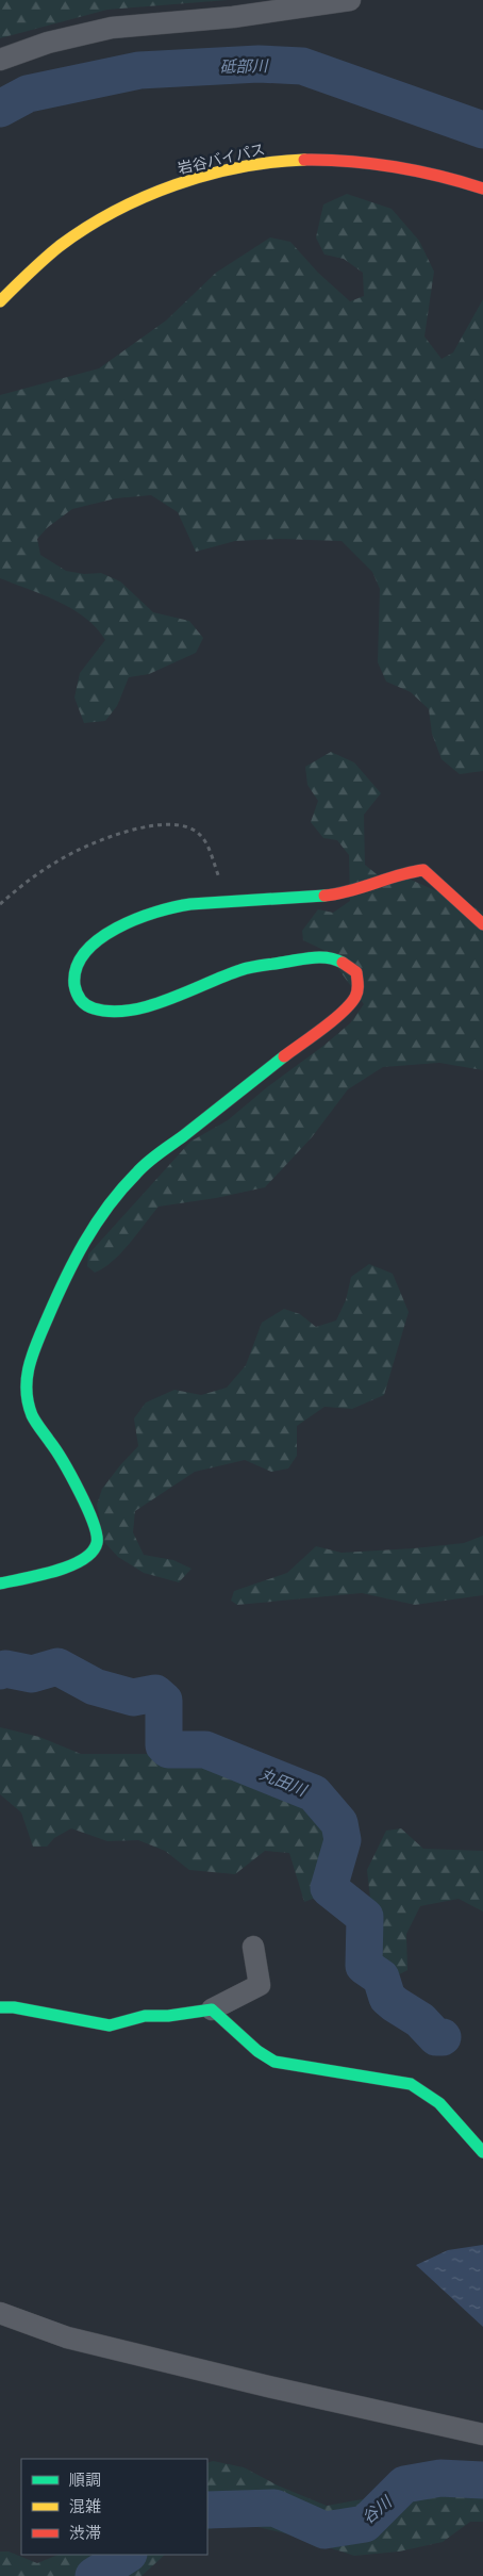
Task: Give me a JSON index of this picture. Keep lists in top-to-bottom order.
{
  "streets": {
    "main road": ["岩谷バイパス"]
  },
  "water": ["砥部川", "丸田川", "谷川"],
  "legend": ["順調", "混雑", "渋滞"]
}
